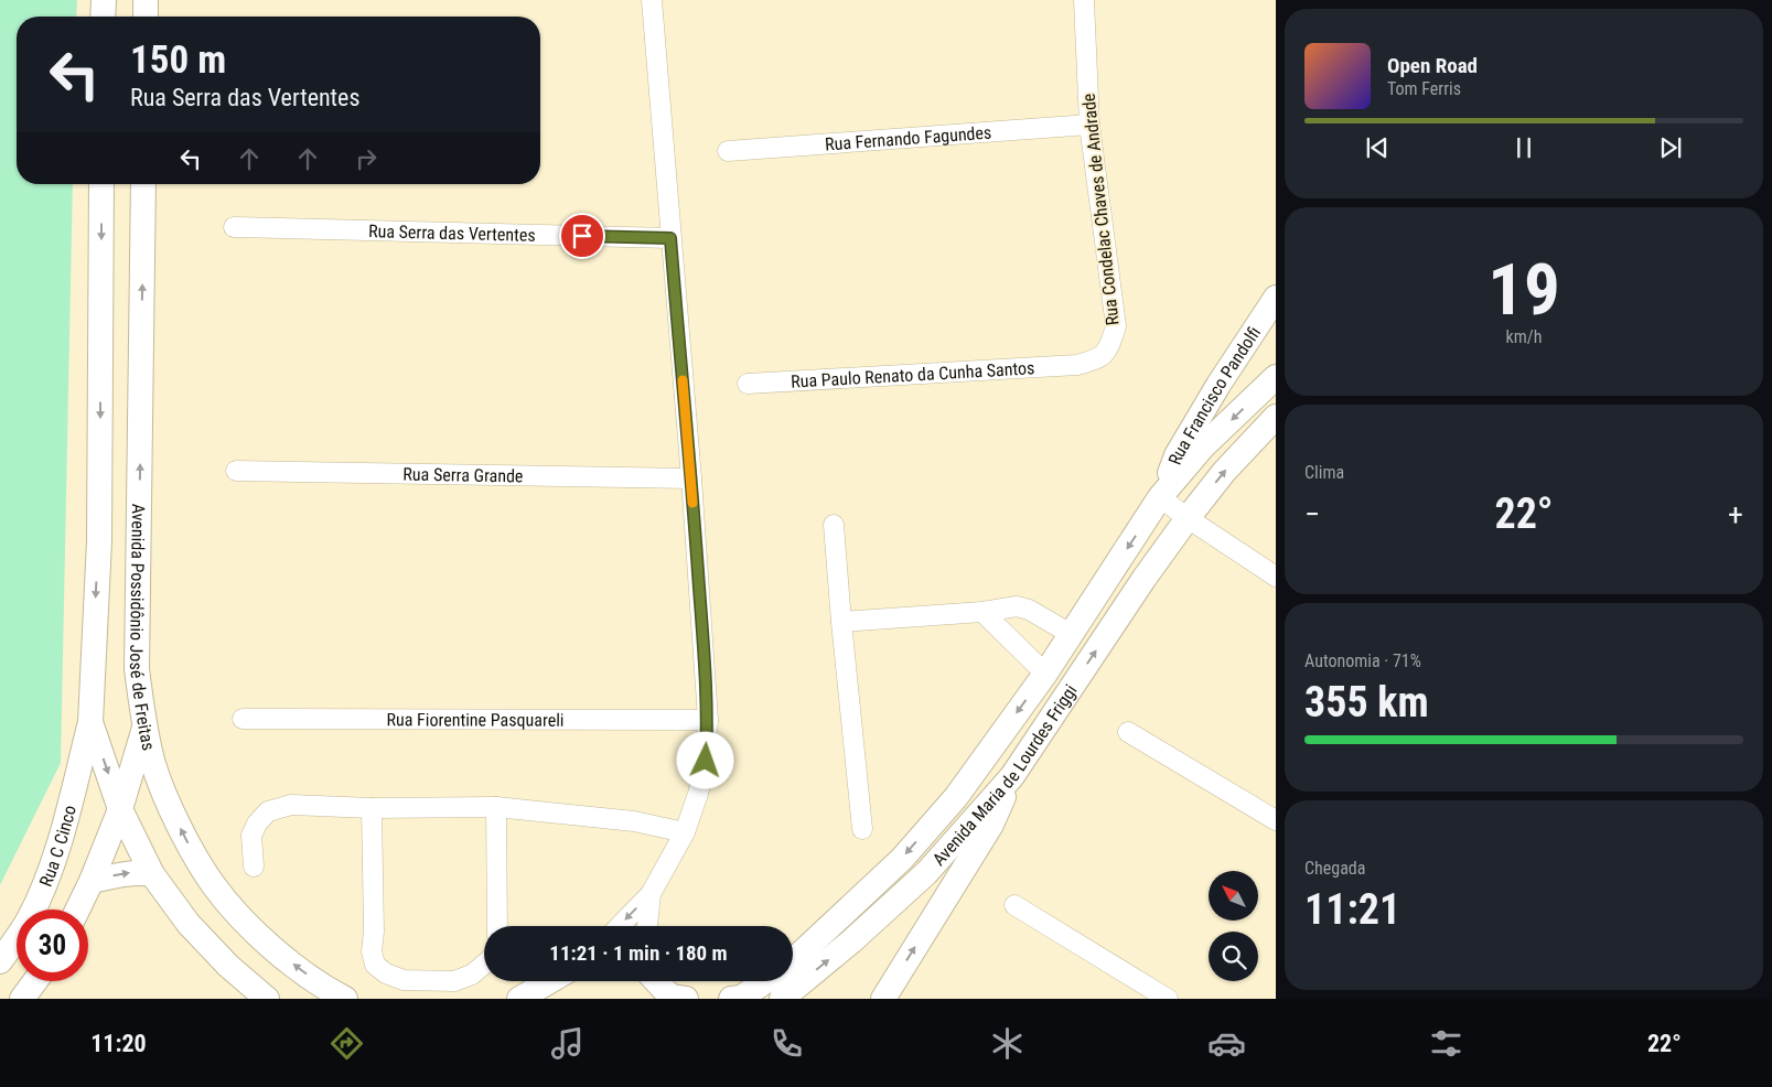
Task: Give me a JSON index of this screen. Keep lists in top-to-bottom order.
{
  "streets": {
    "street": [
      "Rua Fernando Fagundes",
      "Rua Condelac Chaves de Andrade",
      "Rua Serra das Vertentes",
      "Rua Paulo Renato da Cunha Santos",
      "Rua Francisco Pandolfi",
      "Rua Serra Grande",
      "Avenida Possidônio José de Freitas",
      "Rua Fiorentine Pasquareli",
      "Avenida Maria de Lourdes Friggi",
      "Rua C Cinco"
    ]
  },
  "crossings": [
    ["Rua Fernando Fagundes", "Rua Condelac Chaves de Andrade"],
    ["Rua Condelac Chaves de Andrade", "Rua Paulo Renato da Cunha Santos"],
    ["Rua Francisco Pandolfi", "Avenida Maria de Lourdes Friggi"]
  ],
  "north": "top left",
  "page": {
    "turn": ["150 m", "Rua Serra das Vertentes"],
    "song": ["Open Road", "Tom Ferris"],
    "tile": [
      ["19", "km/h"],
      "Clima",
      ["Autonomia · 71%", "355 km"],
      ["Chegada", "11:21"]
    ],
    "heat": ["−", "22°", "+"],
    "limit": "30",
    "trip": "11:21 · 1 min · 180 m",
    "tabs": ["11:20", "22°"]
  }
}
